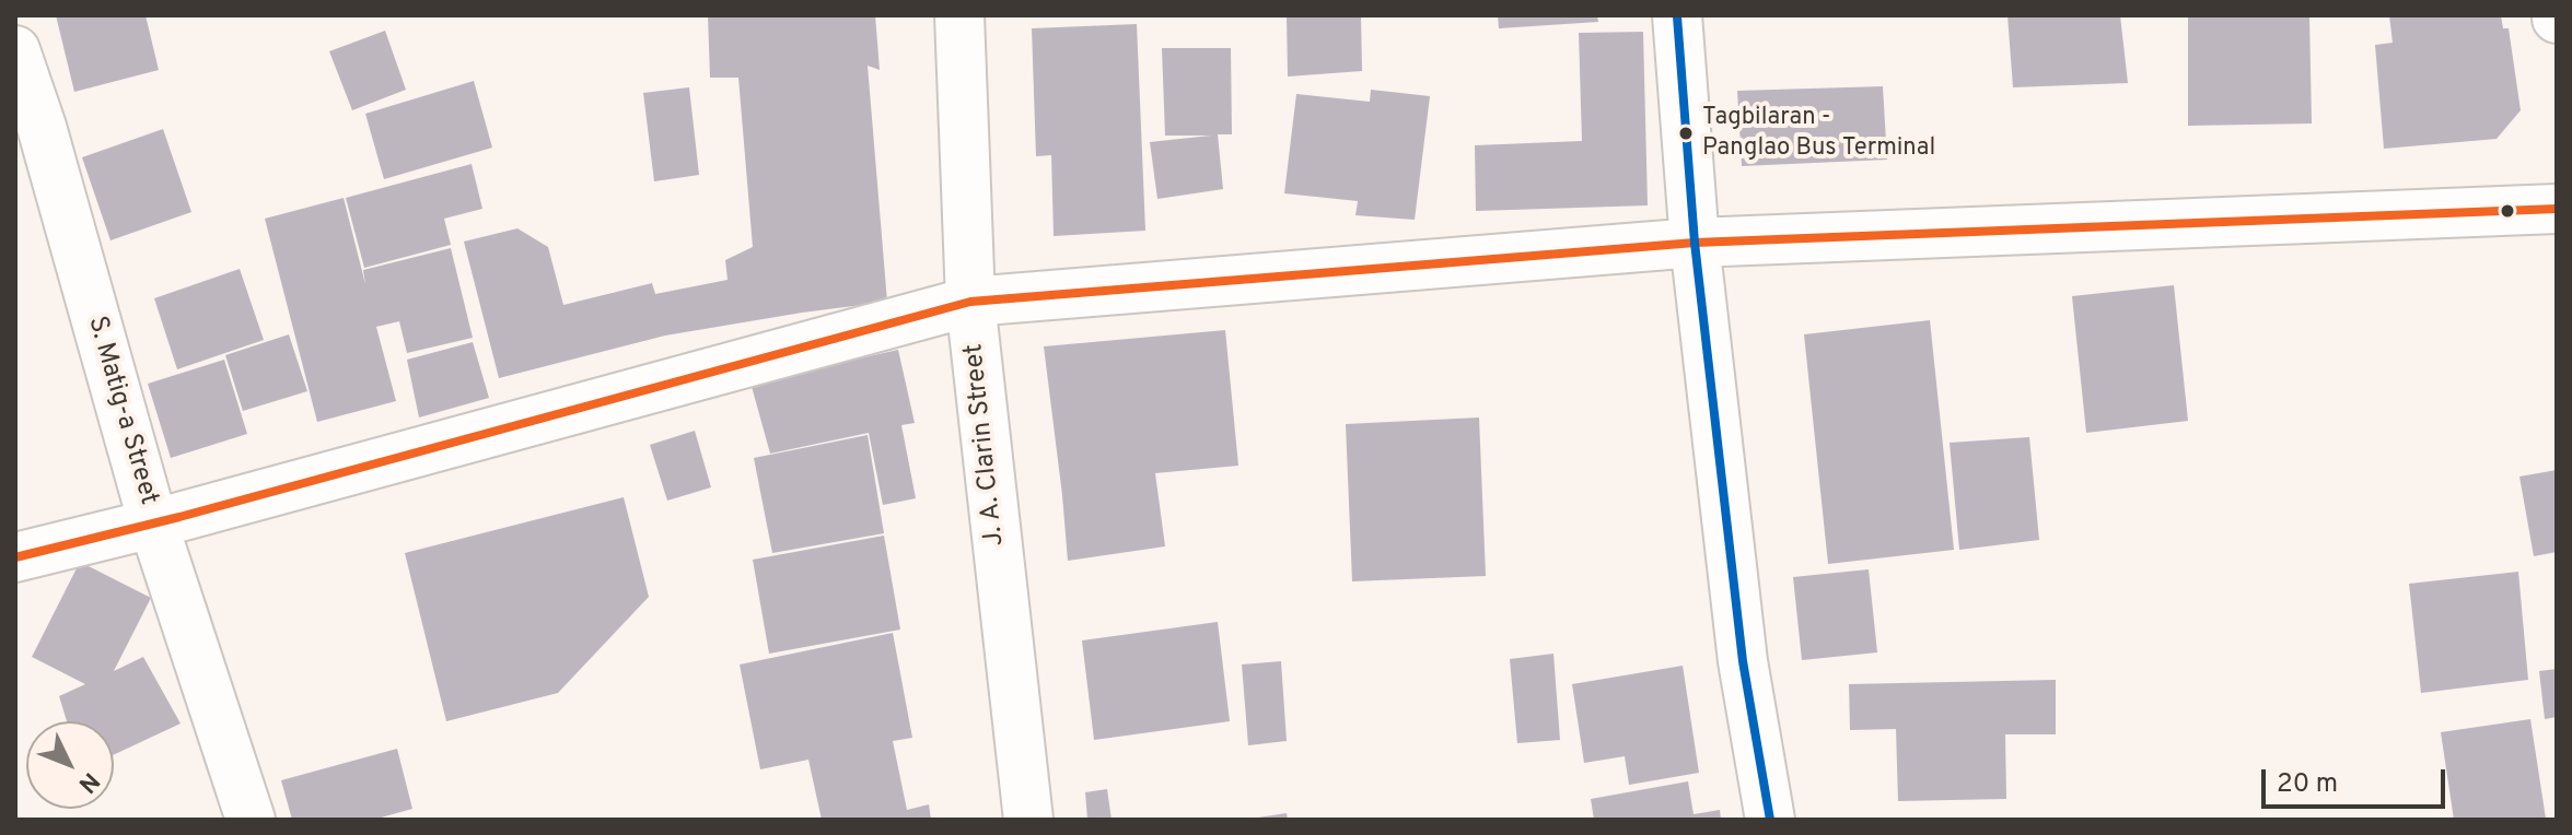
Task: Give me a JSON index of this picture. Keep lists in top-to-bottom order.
{
  "streets": {
    "street": ["S. Matig-a Street", "J. A. Clarin Street"]
  },
  "places": ["Tagbilaran - Panglao Bus Terminal"],
  "scale_bar": "20 m",
  "north": "bottom right"
}
